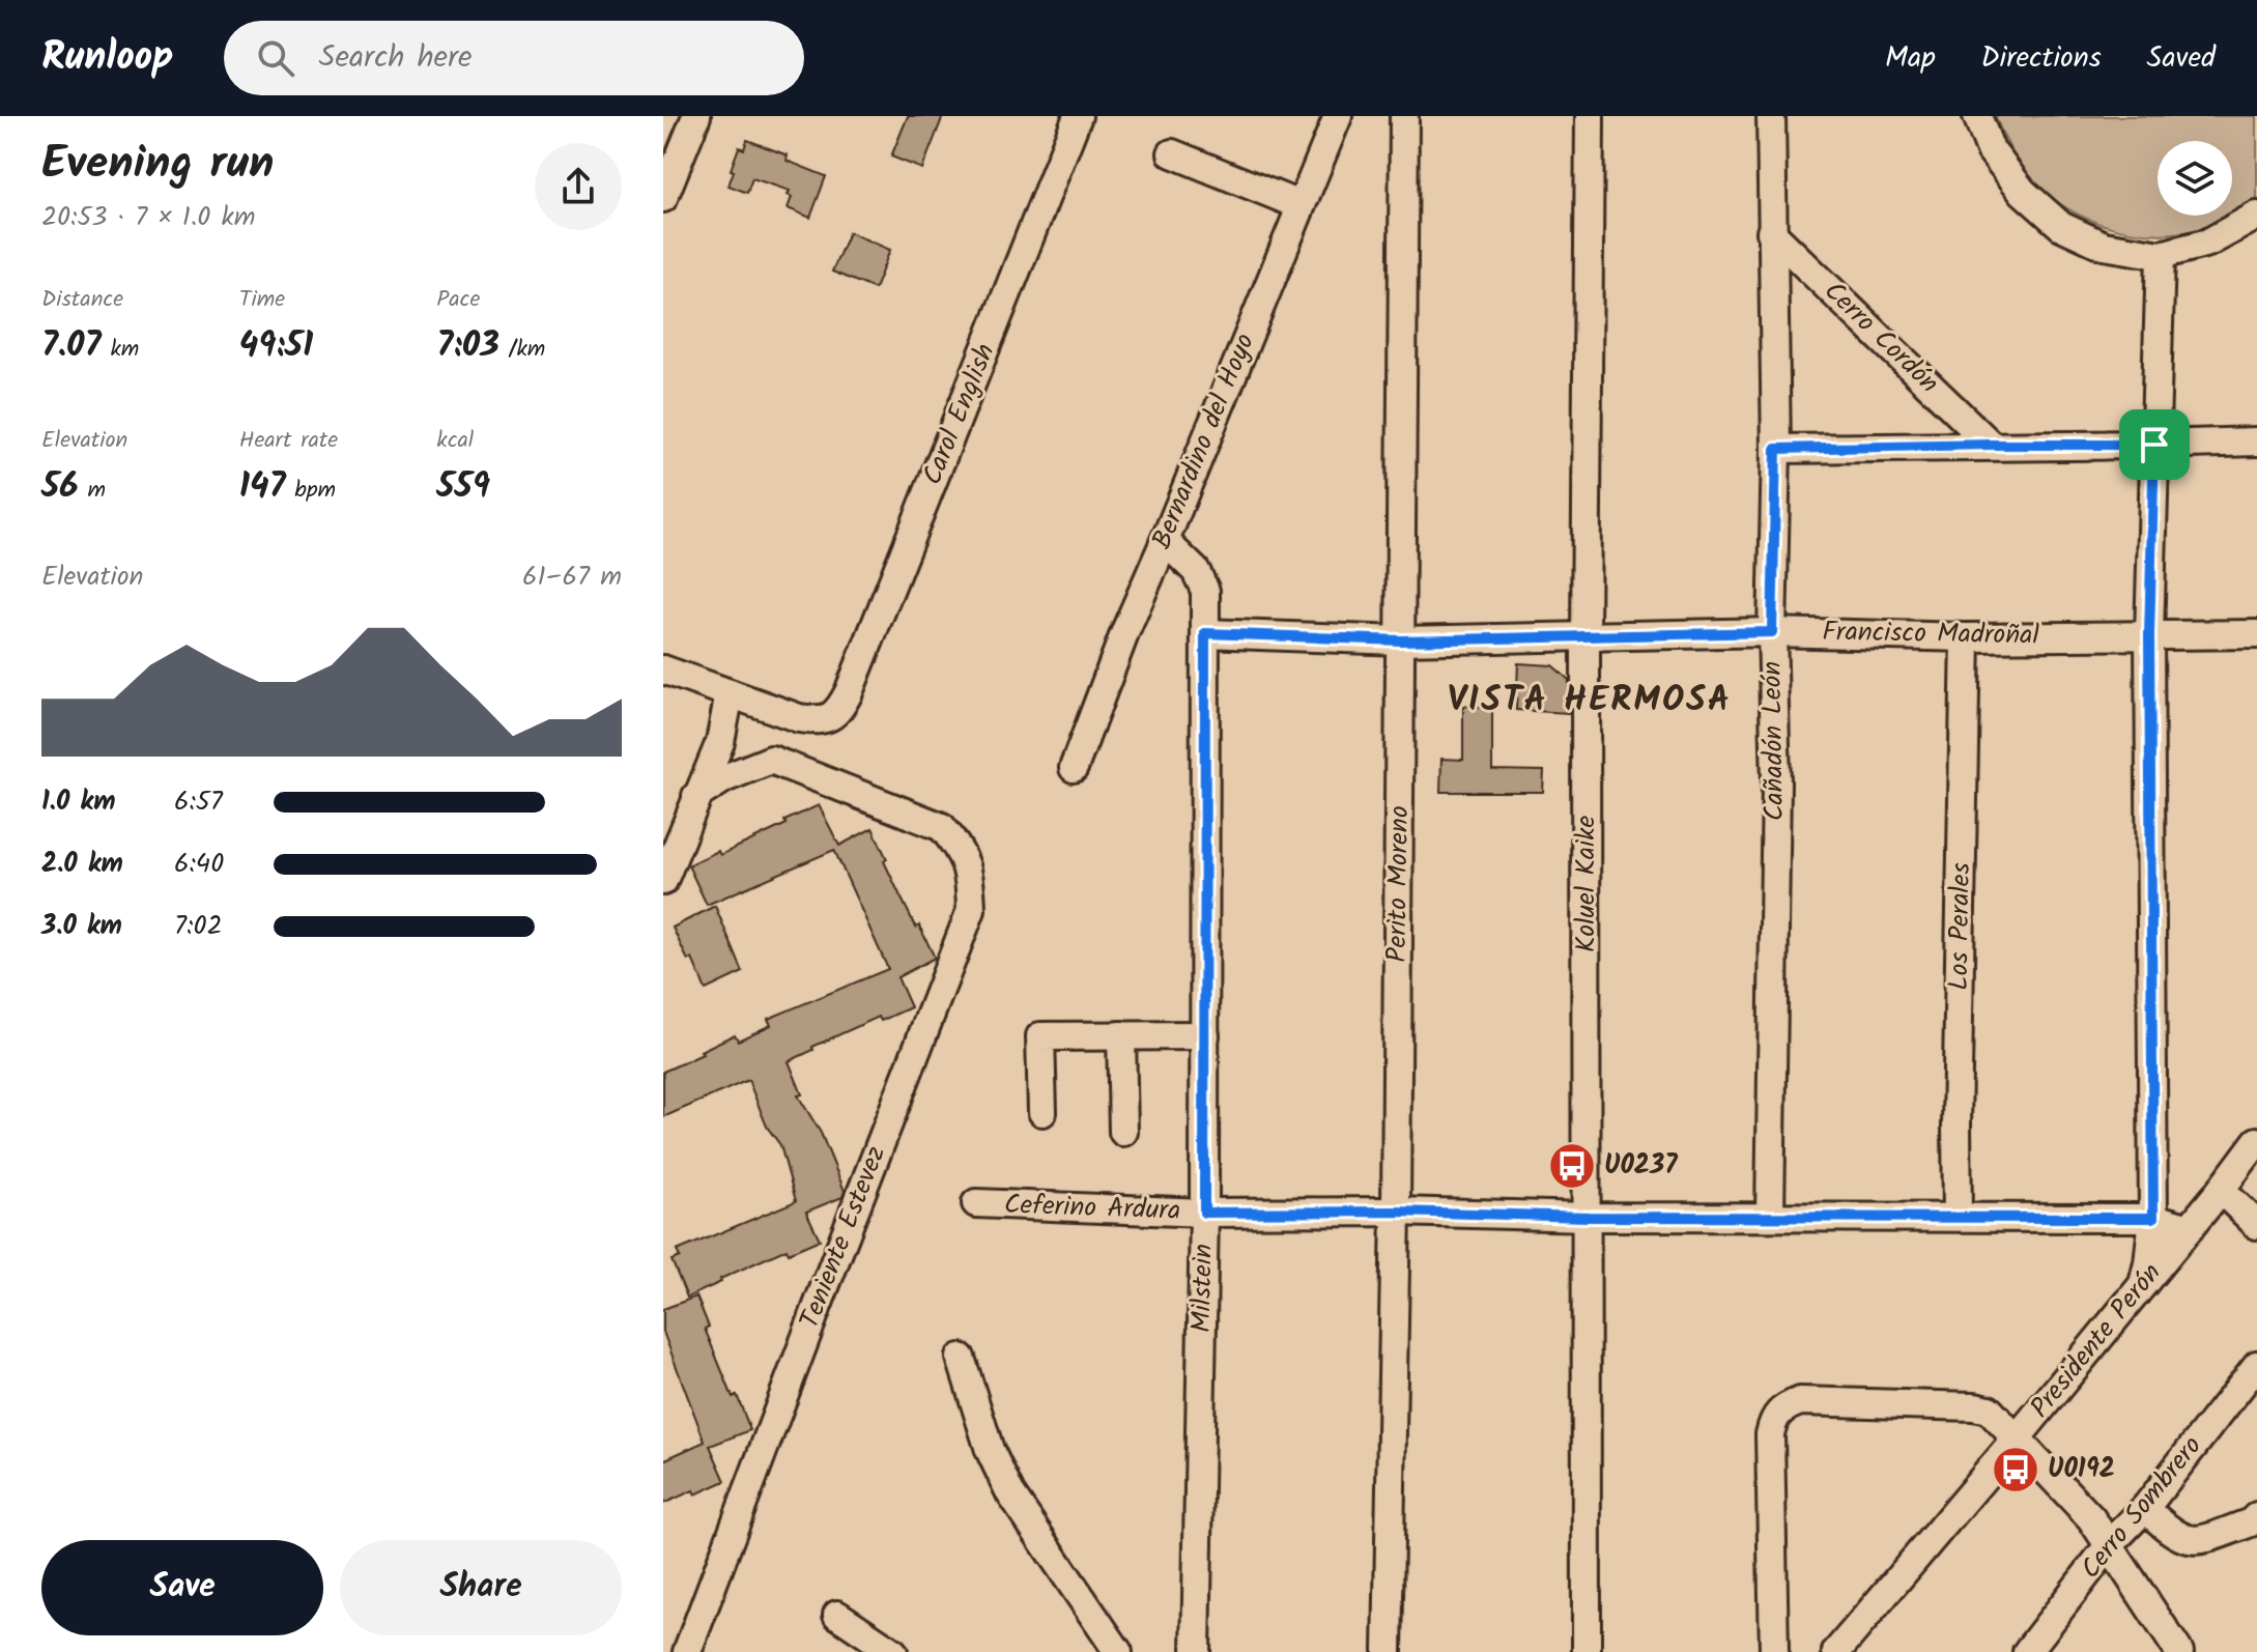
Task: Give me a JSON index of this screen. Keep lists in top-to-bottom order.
{
  "streets": {
    "street": [
      "Cerro Cordón",
      "Carol English",
      "Bernardino del Hoyo",
      "Francisco Madroñal",
      "Cañadón León",
      "Perito Moreno",
      "Koluel Kaike",
      "Los Perales",
      "Ceferino Ardura",
      "Teniente Estevez",
      "Milstein",
      "Presidente Perón",
      "Cerro Sombrero"
    ]
  },
  "crossings": [
    ["Cerro Cordón", "Cañadón León"],
    ["Bernardino del Hoyo", "Milstein"],
    ["Francisco Madroñal", "Cañadón León"],
    ["Francisco Madroñal", "Perito Moreno"],
    ["Francisco Madroñal", "Koluel Kaike"],
    ["Francisco Madroñal", "Los Perales"],
    ["Francisco Madroñal", "Milstein"],
    ["Cañadón León", "Ceferino Ardura"],
    ["Perito Moreno", "Ceferino Ardura"],
    ["Koluel Kaike", "Ceferino Ardura"],
    ["Los Perales", "Ceferino Ardura"],
    ["Ceferino Ardura", "Milstein"],
    ["Ceferino Ardura", "Presidente Perón"]
  ],
  "districts": ["VISTA HERMOSA"],
  "places": {
    "bus stop": ["U0237", "U0192"]
  },
  "page": {
    "header": "Runloop",
    "search": "Search here",
    "nav": ["Map", "Directions", "Saved"],
    "heading": ["Evening run", "20:53 · 7 × 1.0 km"],
    "stats": [
      ["Distance", "7.07 km"],
      ["Time", "49:51"],
      ["Pace", "7:03 /km"],
      ["Elevation", "56 m"],
      ["Heart rate", "147 bpm"],
      ["kcal", "559"]
    ],
    "chart": ["Elevation", "61–67 m"],
    "list": [
      {
        "name": "1.0 km",
        "note": "6:57"
      },
      {
        "name": "2.0 km",
        "note": "6:40"
      },
      {
        "name": "3.0 km",
        "note": "7:02"
      }
    ],
    "buttons": ["Save", "Share"]
  }
}
